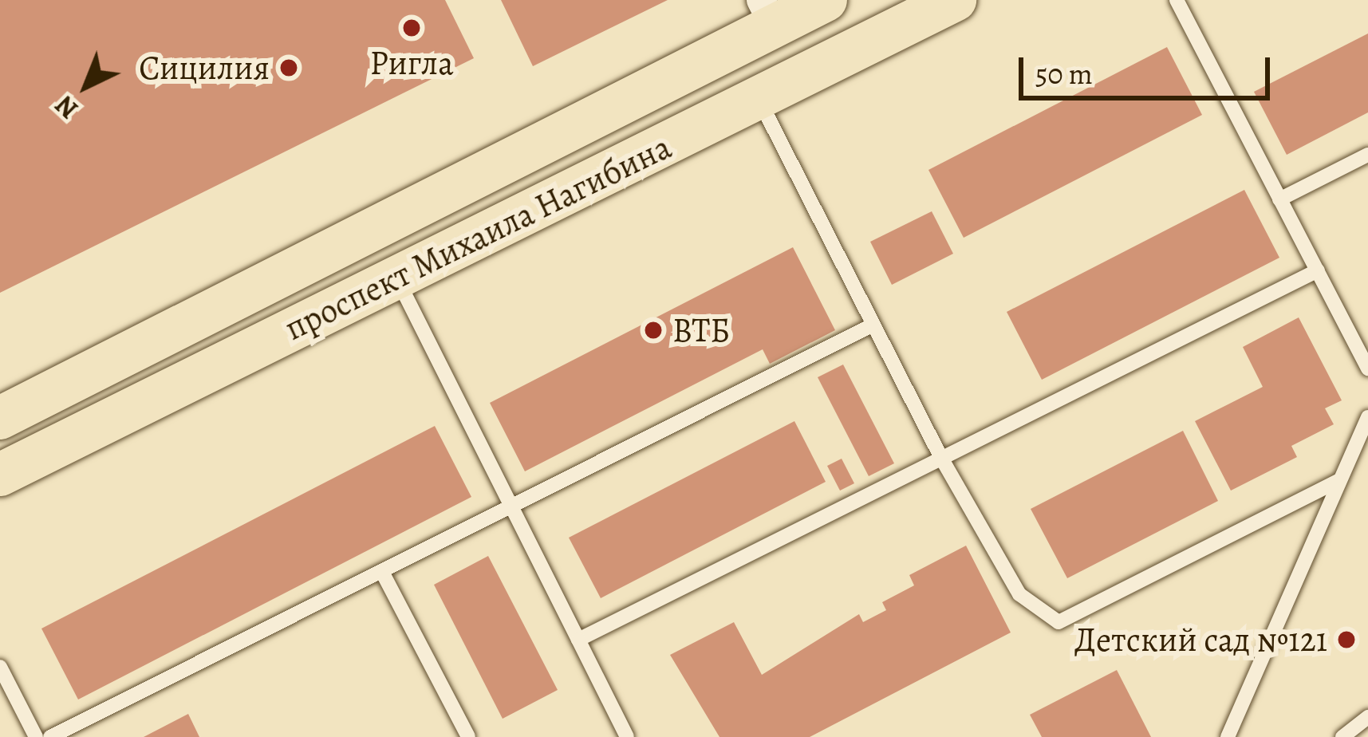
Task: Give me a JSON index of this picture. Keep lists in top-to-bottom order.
{
  "streets": {
    "main road": ["проспект Михаила Нагибина"]
  },
  "places": [
    "Ригла",
    "Сицилия",
    "ВТБ",
    "Детский сад №121"
  ],
  "scale_bar": "50 m",
  "north": "bottom left"
}
